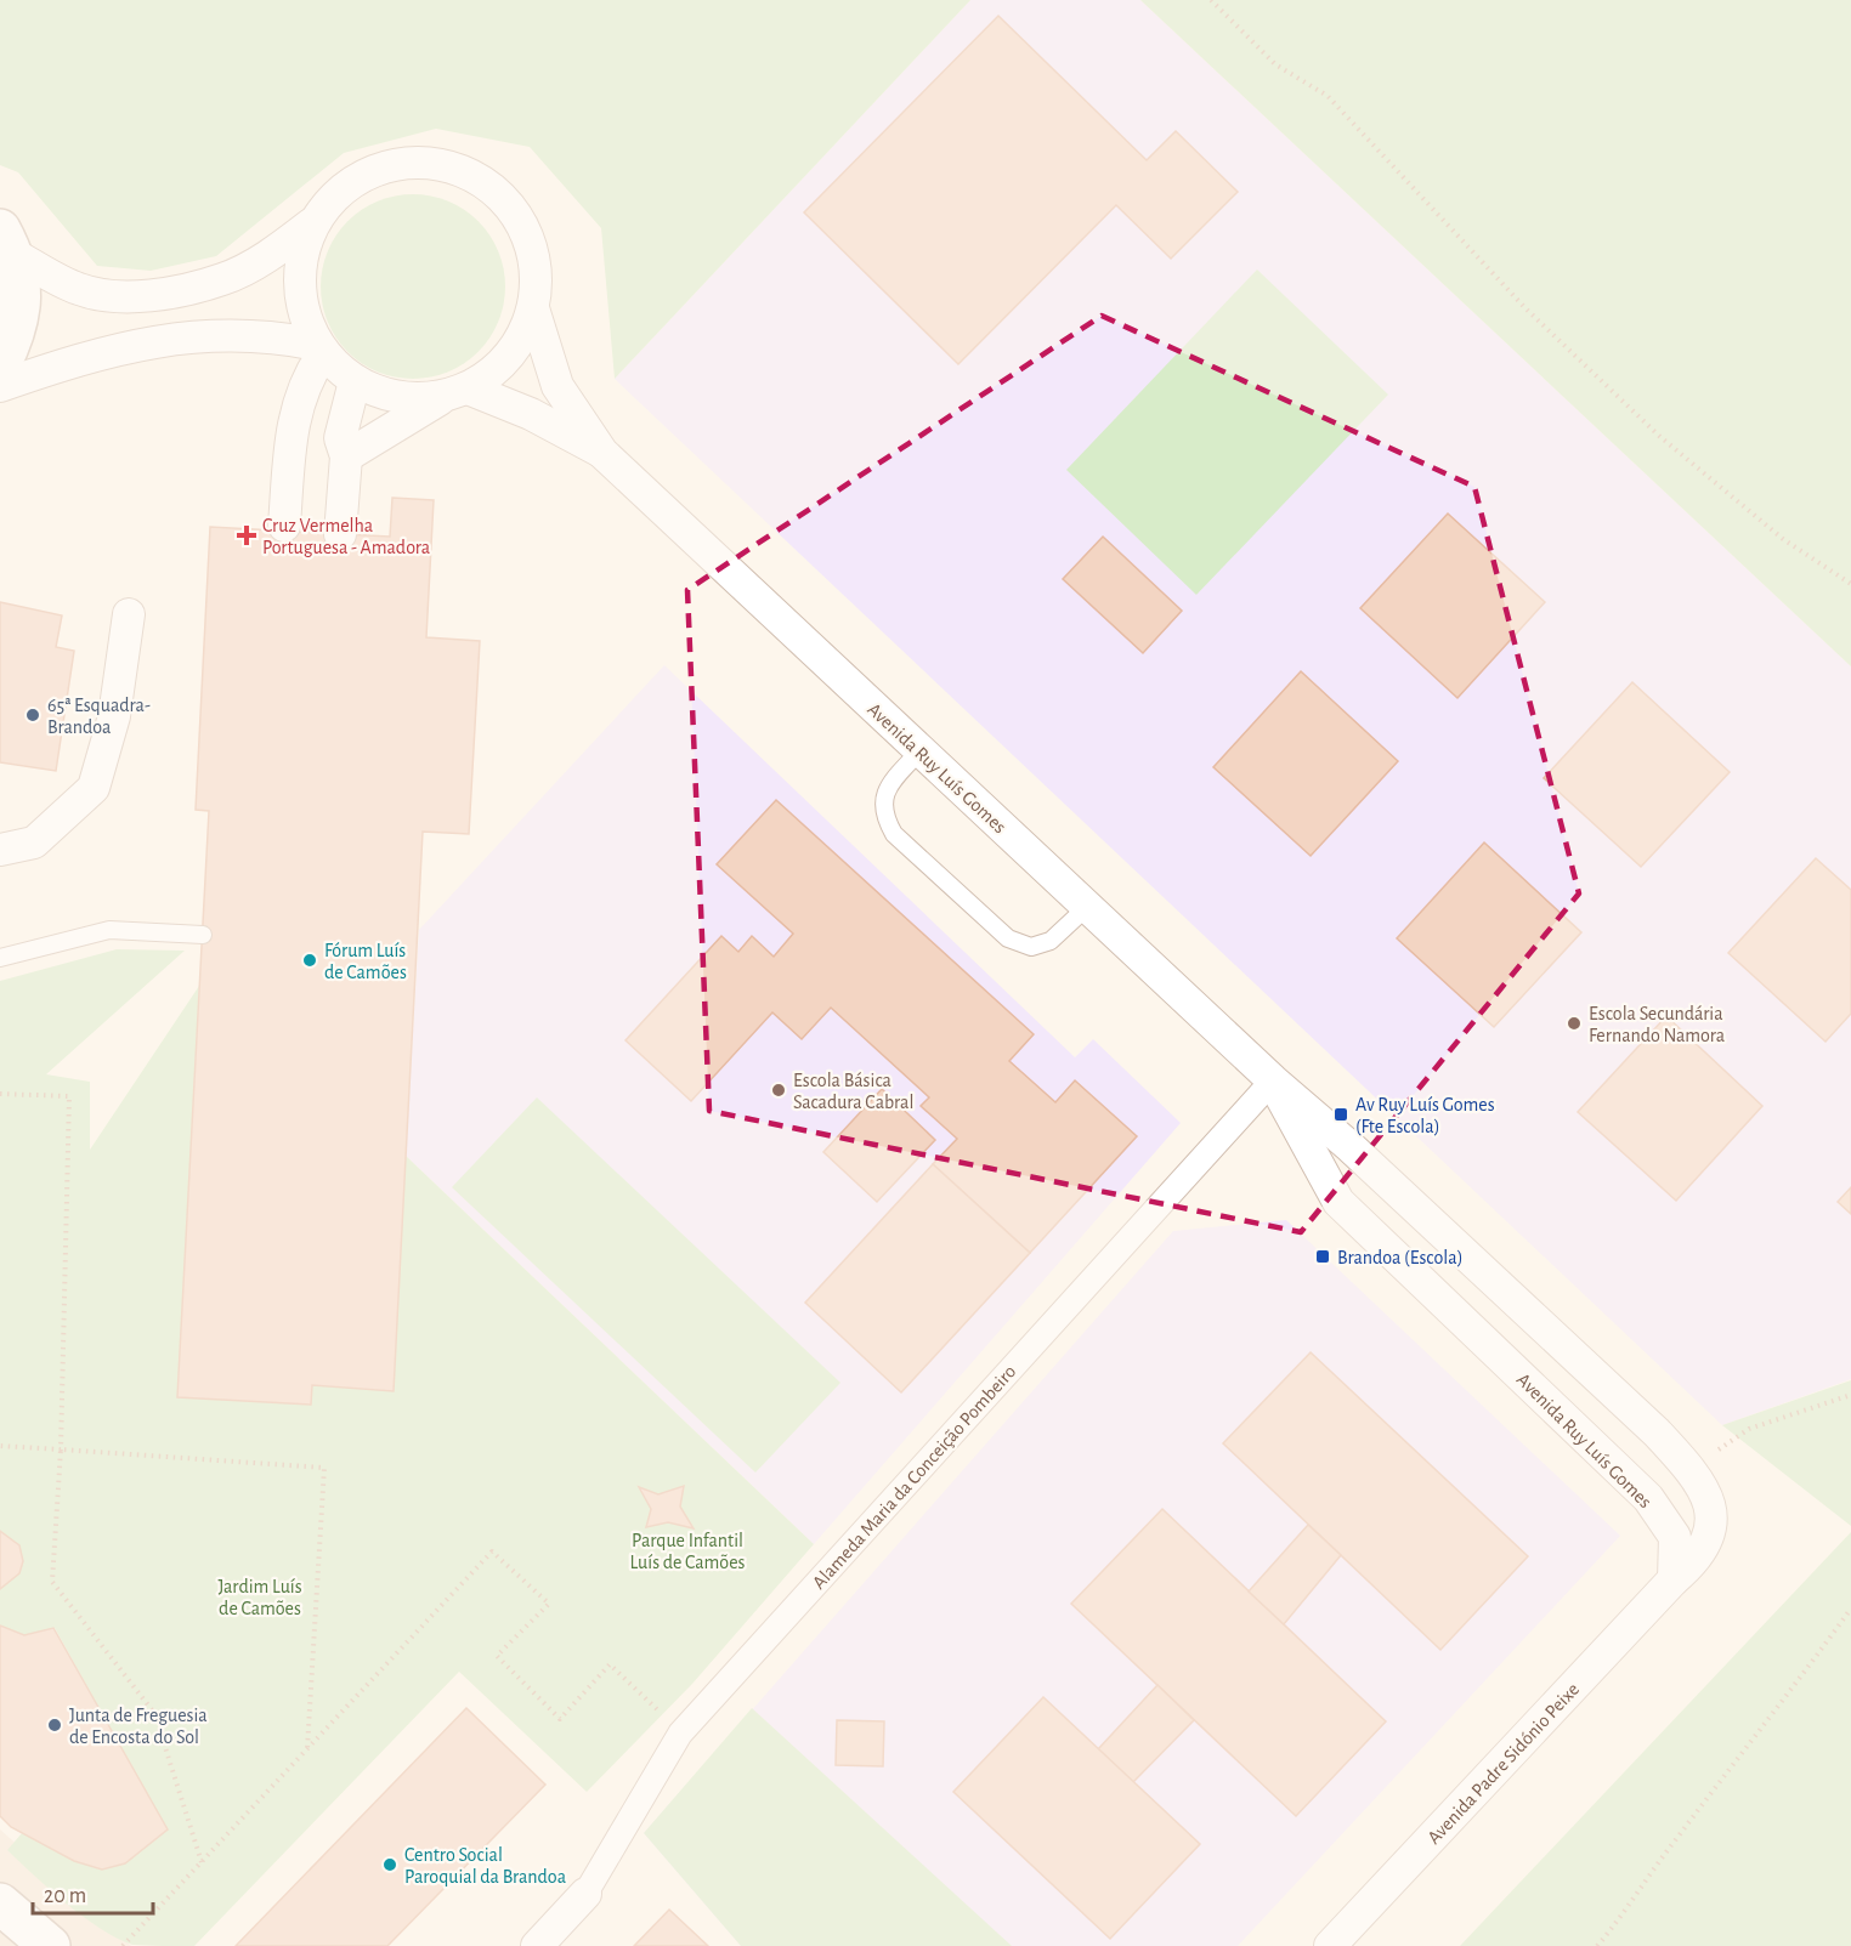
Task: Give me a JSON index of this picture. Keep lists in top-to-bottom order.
{
  "streets": {
    "street": ["Avenida Ruy Luís Gomes", "Alameda Maria da Conceição Pombeiro", "Avenida Padre Sidónio Peixe"]
  },
  "crossings": [
    ["Avenida Ruy Luís Gomes", "Alameda Maria da Conceição Pombeiro"],
    ["Avenida Ruy Luís Gomes", "Avenida Padre Sidónio Peixe"]
  ],
  "parks": ["Parque Infantil Luís de Camões", "Jardim Luís de Camões"],
  "places": {
    "health": ["Cruz Vermelha Portuguesa - Amadora"],
    "other": [
      "65ª Esquadra- Brandoa",
      "Fórum Luís de Camões",
      "Escola Secundária Fernando Namora",
      "Escola Básica Sacadura Cabral",
      "Junta de Freguesia de Encosta do Sol",
      "Centro Social Paroquial da Brandoa"
    ],
    "transit": ["Av Ruy Luís Gomes (Fte Escola)", "Brandoa (Escola)"]
  },
  "scale_bar": "20 m"
}
